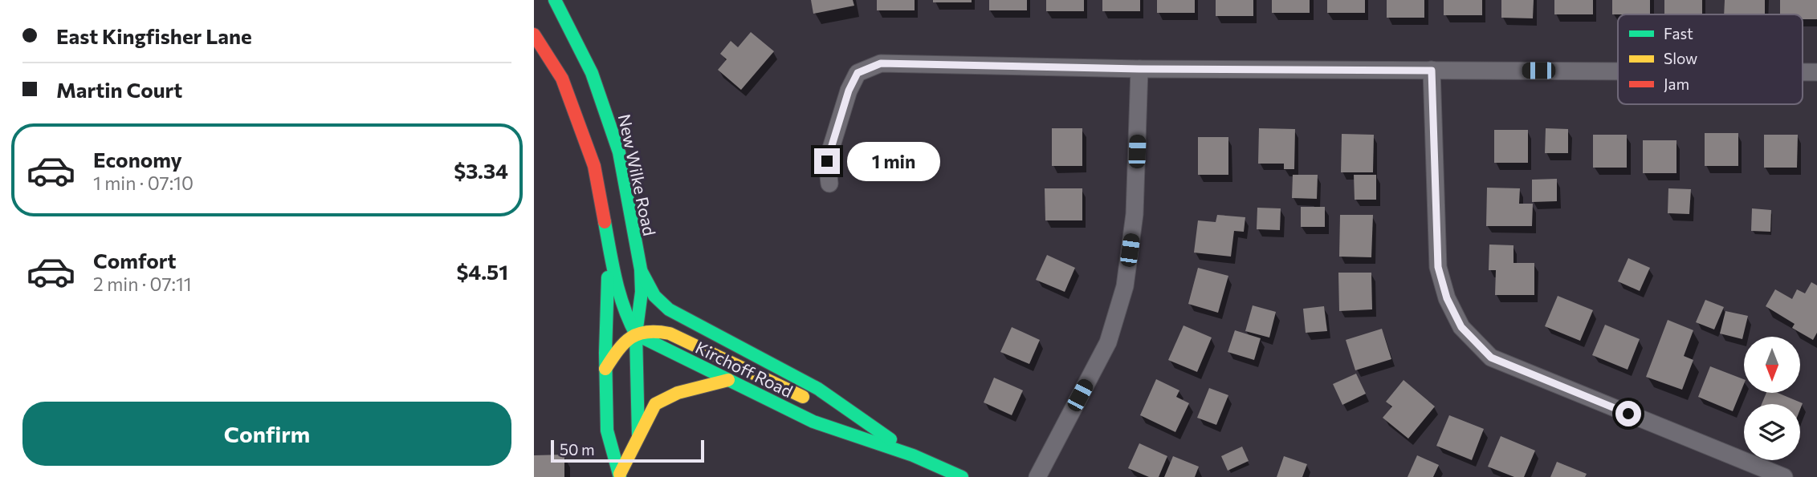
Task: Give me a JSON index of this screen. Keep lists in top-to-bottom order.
{
  "streets": {
    "main road": ["New Wilke Road", "Kirchoff Road"]
  },
  "crossings": [
    ["New Wilke Road", "Kirchoff Road"]
  ],
  "legend": ["Fast", "Slow", "Jam"],
  "scale_bar": "50 m",
  "north": "bottom",
  "page": {
    "banner": ["East Kingfisher Lane", "Martin Court"],
    "list": [
      {
        "name": "Economy",
        "note": "1 min · 07:10",
        "value": "$3.34"
      },
      {
        "name": "Comfort",
        "note": "2 min · 07:11",
        "value": "$4.51"
      }
    ],
    "bubble": "1 min",
    "buttons": "Confirm",
    "scale": "50 m"
  }
}
